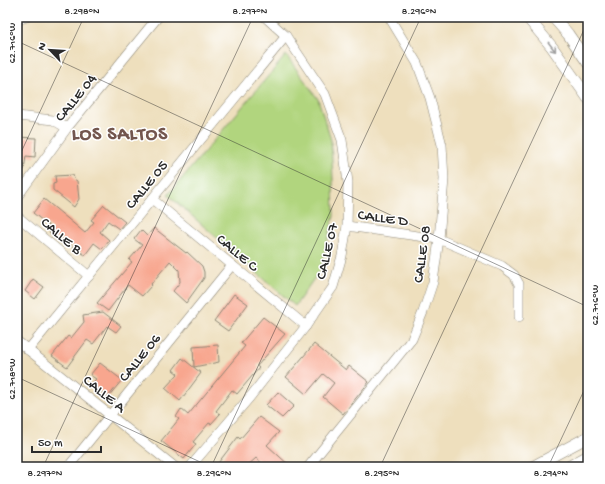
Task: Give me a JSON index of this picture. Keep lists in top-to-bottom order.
{
  "streets": {
    "street": [
      "CALLE 04",
      "CALLE 05",
      "CALLE D",
      "CALLE B",
      "CALLE 07",
      "CALLE C",
      "CALLE 08",
      "CALLE 06",
      "CALLE A"
    ]
  },
  "crossings": [
    ["CALLE 05", "CALLE B"],
    ["CALLE 05", "CALLE 07"],
    ["CALLE 05", "CALLE C"],
    ["CALLE 05", "CALLE A"],
    ["CALLE D", "CALLE 07"],
    ["CALLE D", "CALLE 08"],
    ["CALLE 07", "CALLE C"],
    ["CALLE C", "CALLE 06"],
    ["CALLE 06", "CALLE A"]
  ],
  "districts": ["LOS SALTOS"],
  "scale_bar": "50 m",
  "north": "top left",
  "coordinates": [
    "8.298°N",
    "8.297°N",
    "8.296°N",
    "62.716°W",
    "62.718°W",
    "8.295°N",
    "8.294°N"
  ]
}
